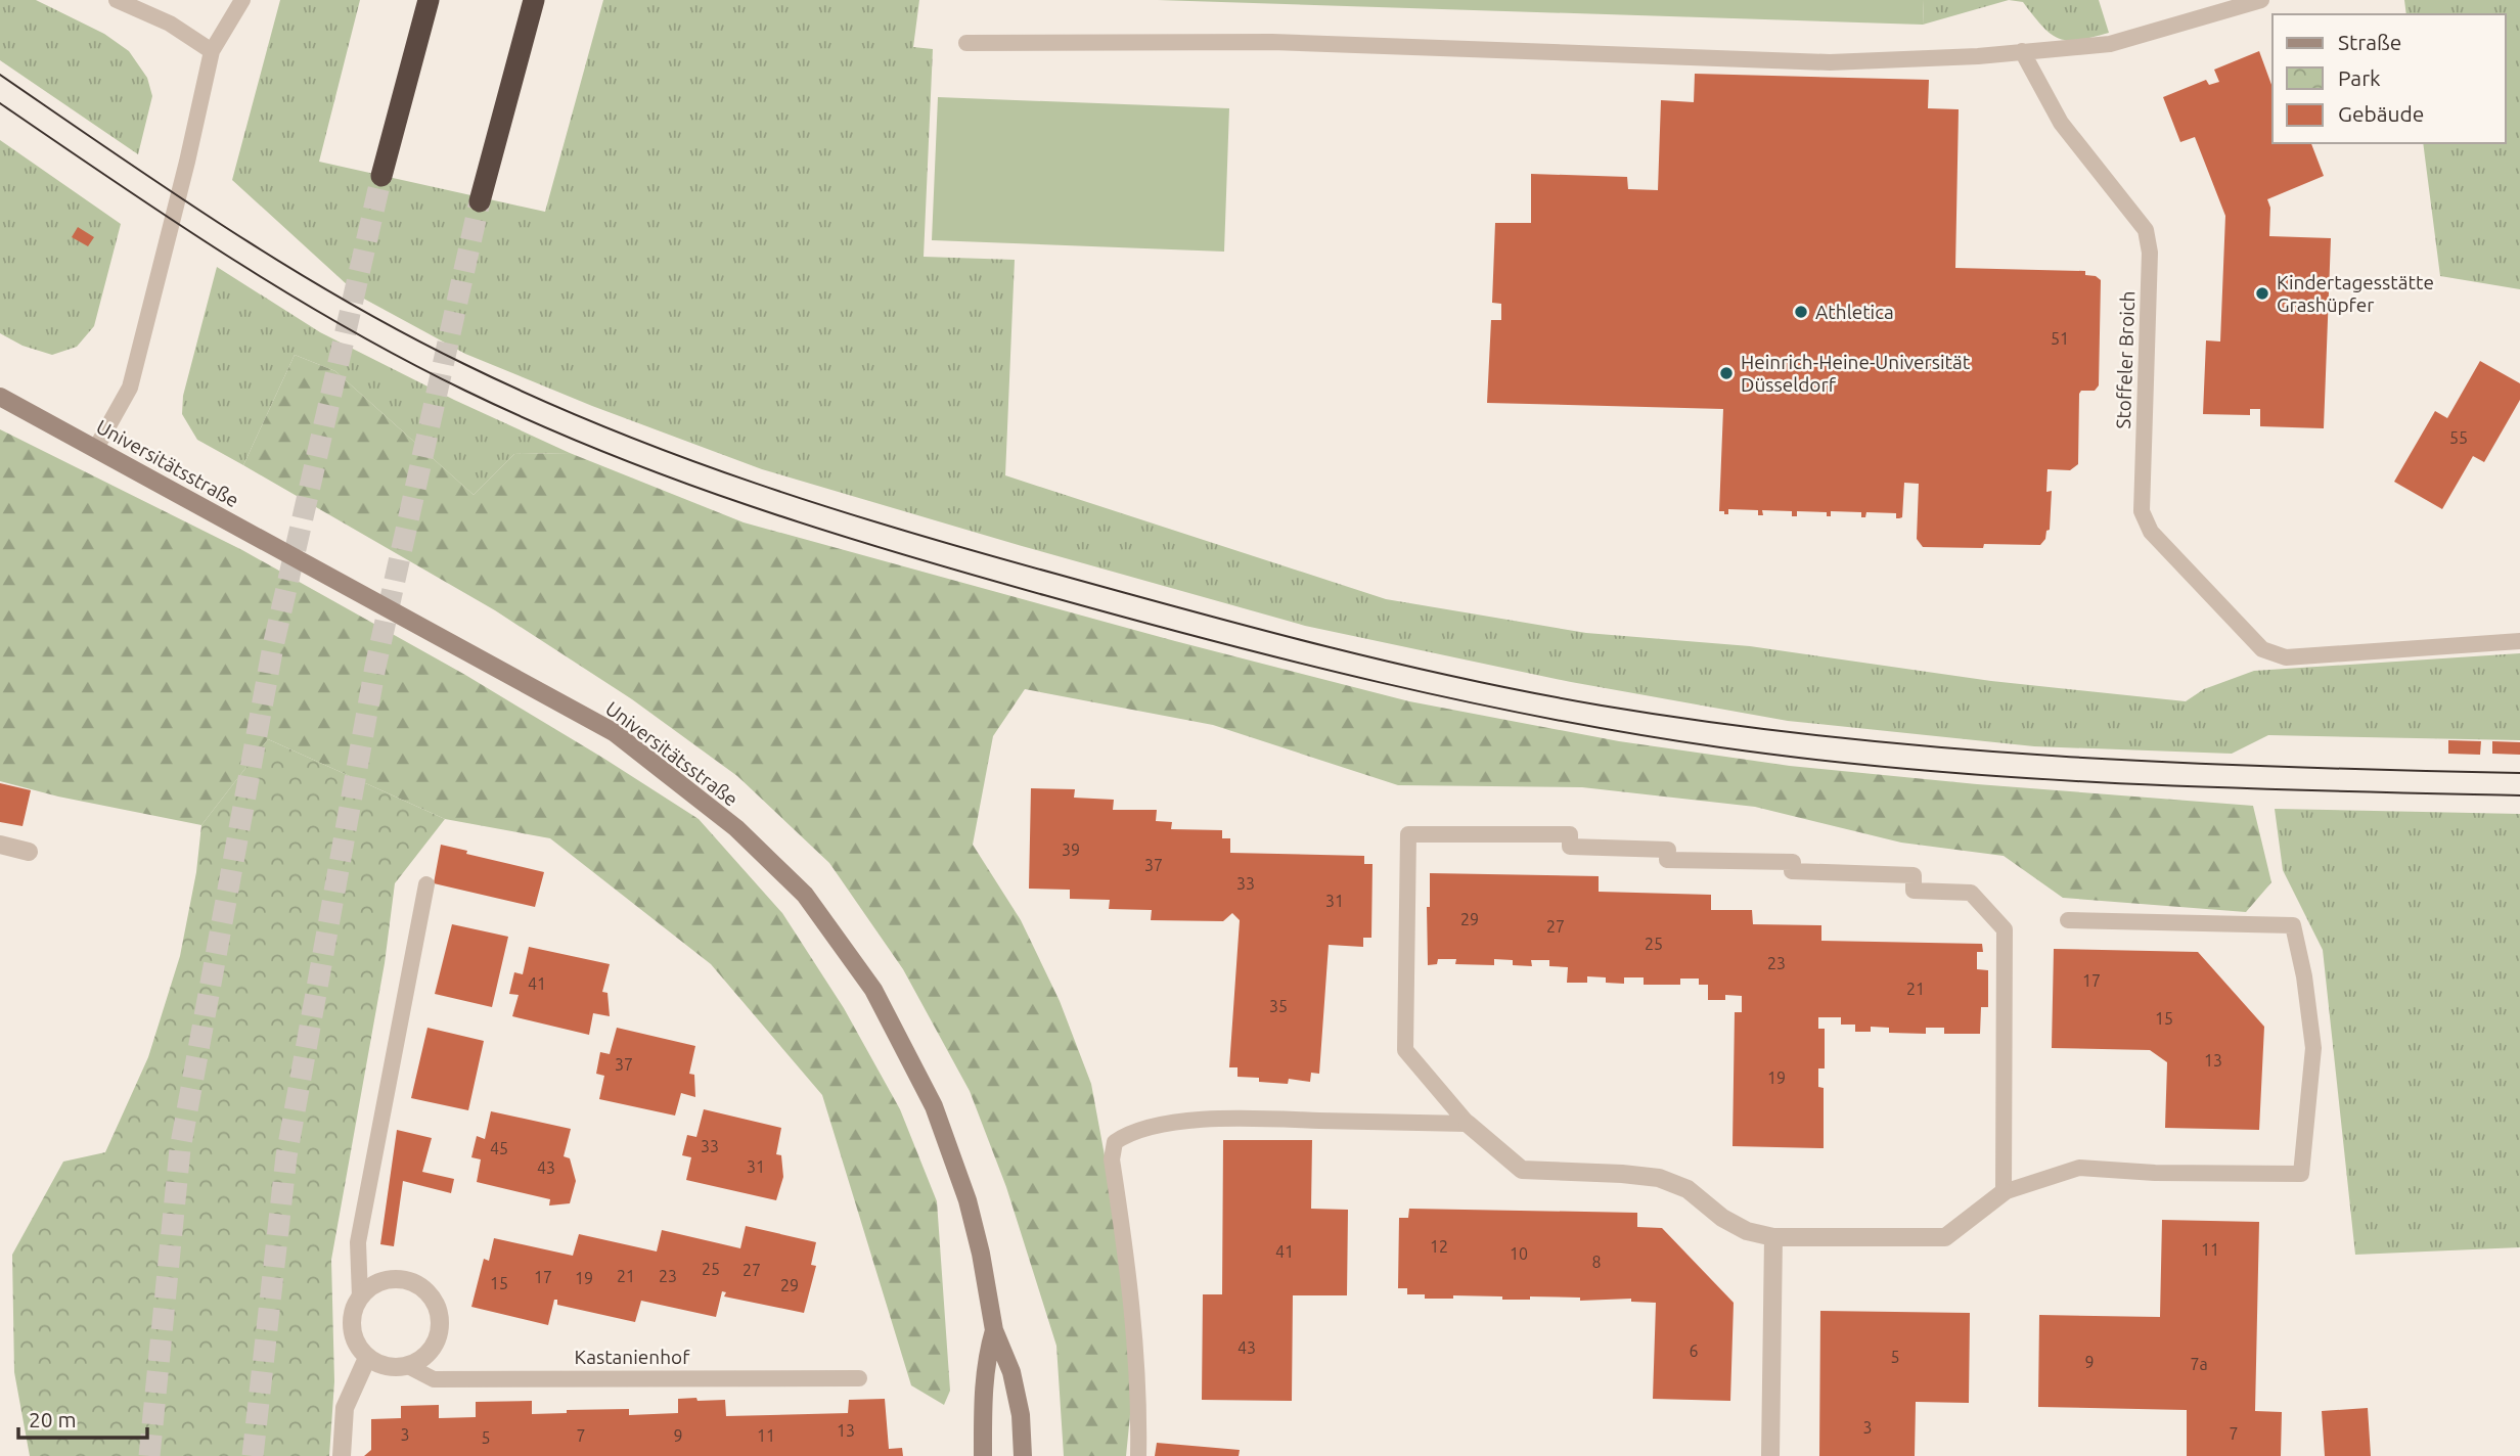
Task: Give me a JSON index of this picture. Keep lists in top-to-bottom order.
{
  "streets": {
    "street": ["Universitätsstraße", "Kastanienhof"],
    "lane": ["Stoffeler Broich"]
  },
  "places": ["Kindertagesstätte Grashüpfer", "Athletica", "Heinrich-Heine-Universität Düsseldorf"],
  "house_numbers": [
    "51",
    "55",
    "39",
    "37",
    "33",
    "31",
    "29",
    "27",
    "25",
    "23",
    "17",
    "41",
    "21",
    "35",
    "15",
    "13",
    "37",
    "19",
    "33",
    "45",
    "31",
    "43",
    "12",
    "11",
    "41",
    "10",
    "8",
    "25",
    "27",
    "21",
    "23",
    "17",
    "19",
    "15",
    "29",
    "43",
    "6",
    "5",
    "9",
    "7a",
    "3",
    "13",
    "7",
    "3",
    "7",
    "9",
    "11",
    "5"
  ],
  "legend": ["Straße", "Park", "Gebäude"],
  "scale_bar": "20 m"
}
